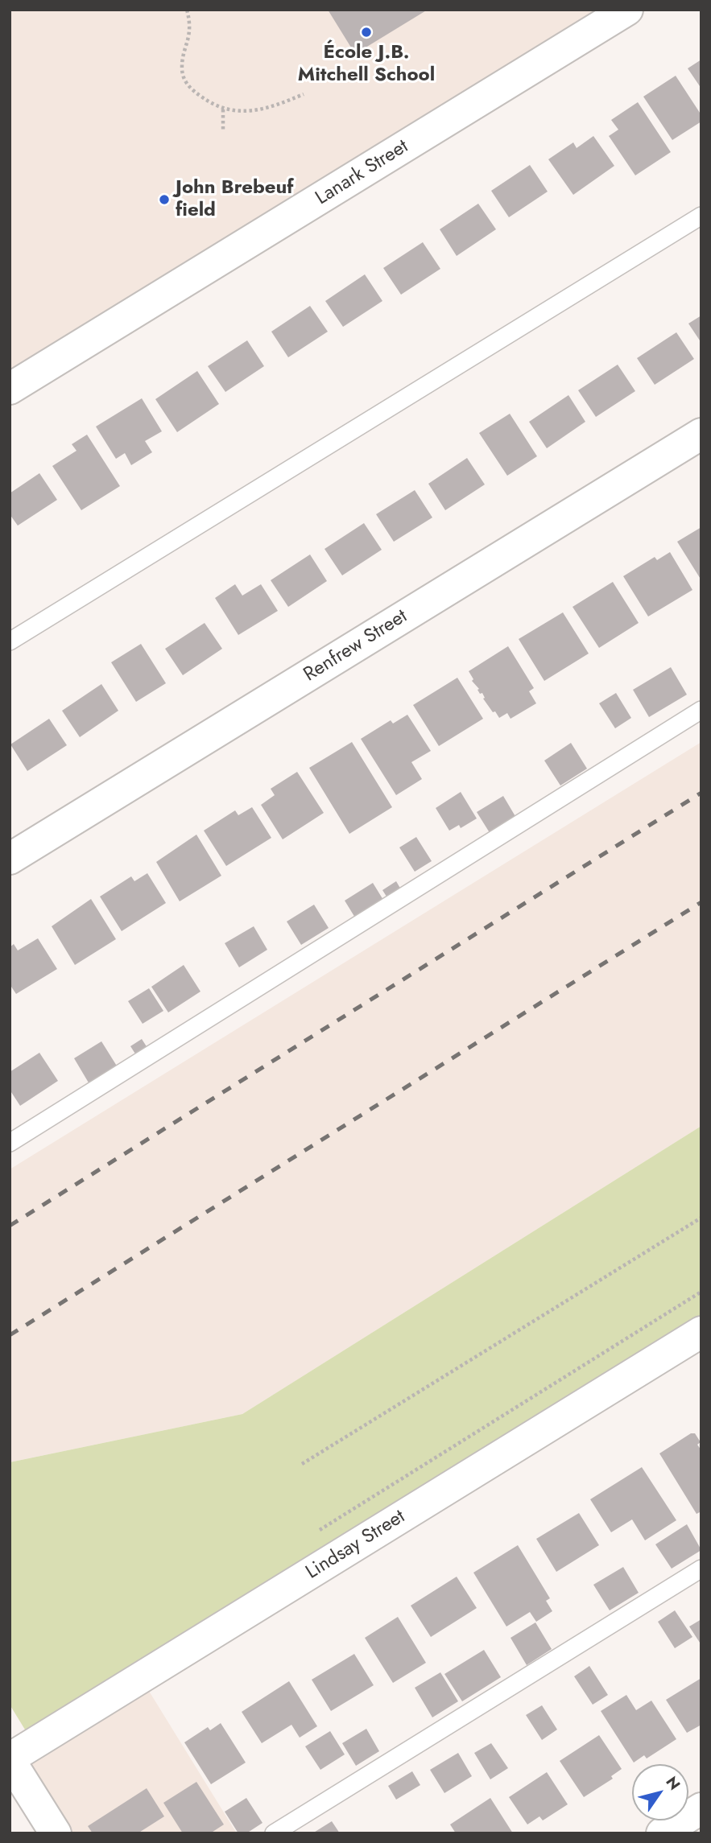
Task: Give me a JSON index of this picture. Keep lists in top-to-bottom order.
{
  "streets": {
    "street": ["Lanark Street", "Renfrew Street", "Lindsay Street"]
  },
  "places": ["École J.B. Mitchell School", "John Brebeuf field"],
  "north": "top right"
}
